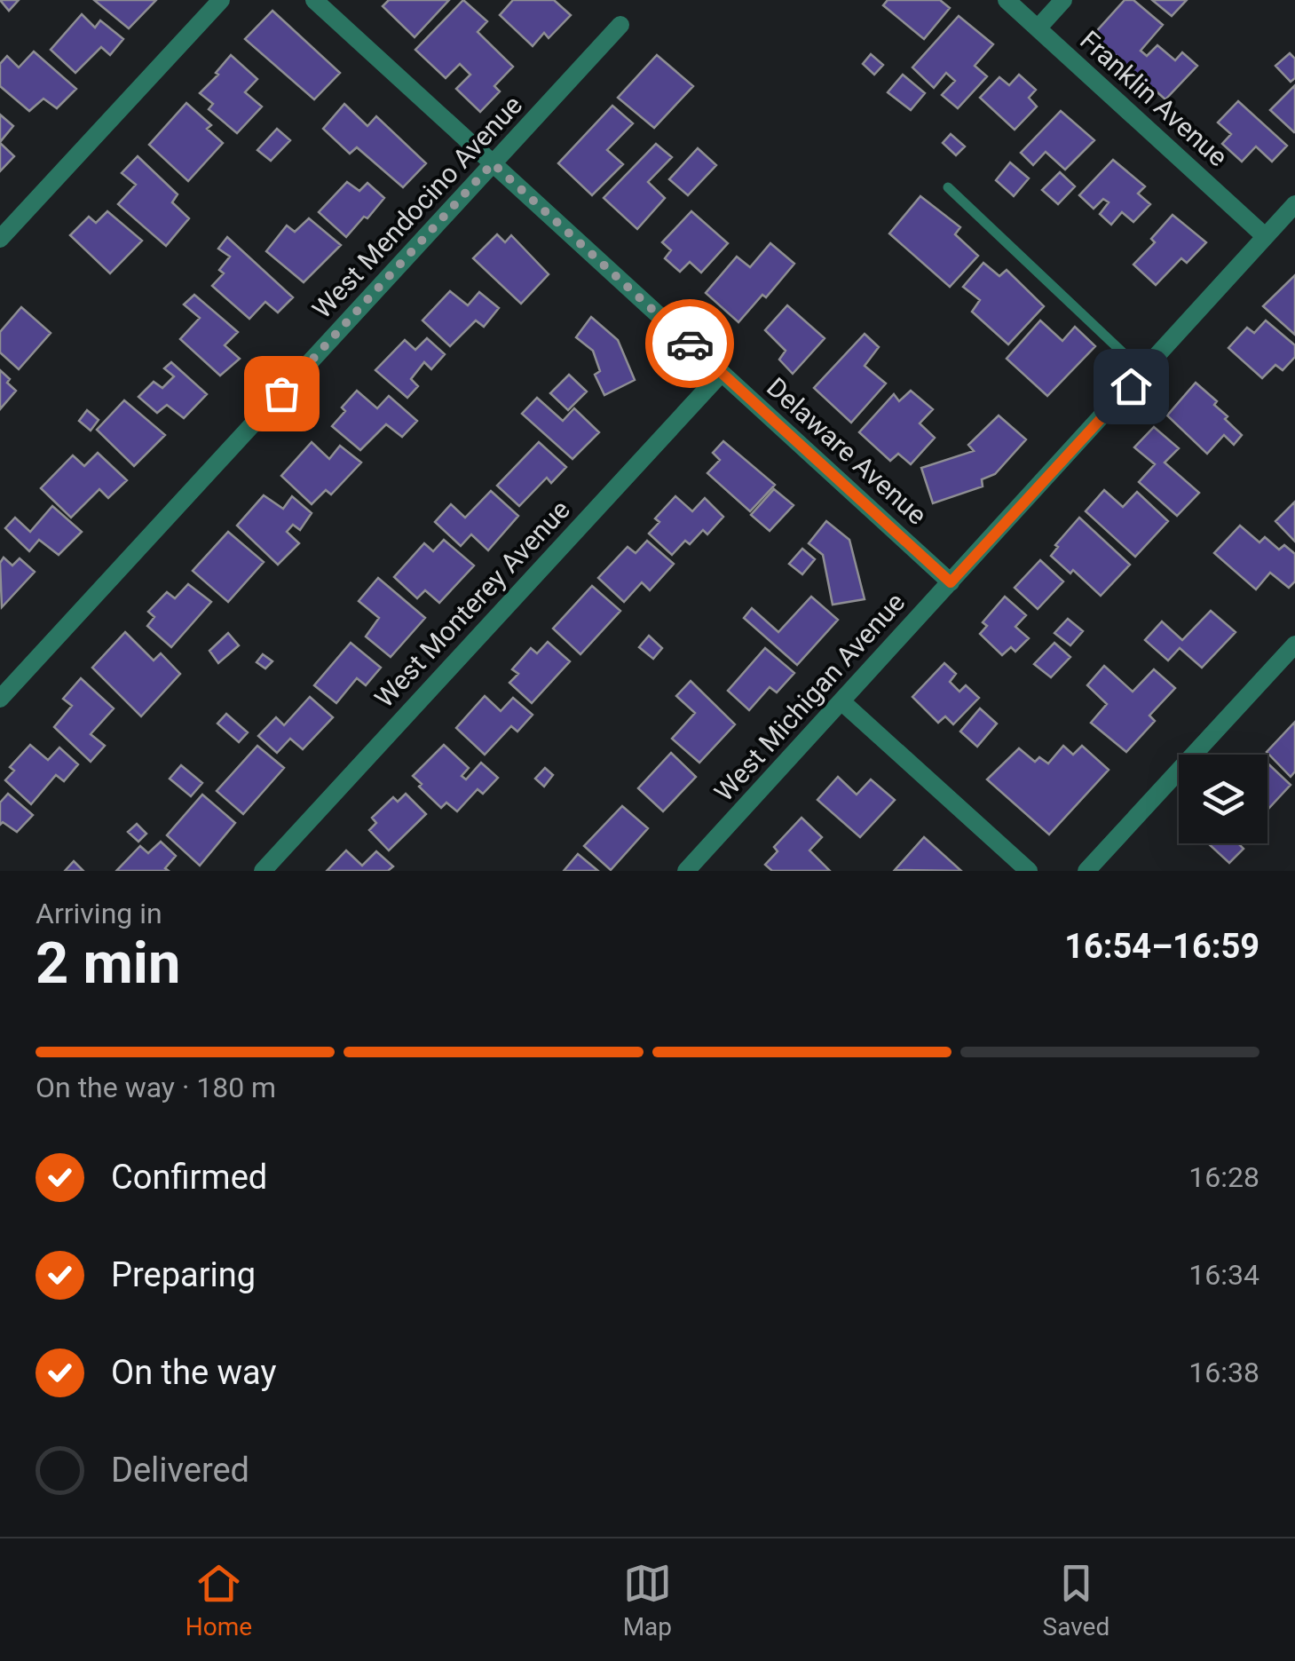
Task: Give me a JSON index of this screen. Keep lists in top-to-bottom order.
{
  "streets": {
    "street": [
      "Franklin Avenue",
      "West Mendocino Avenue",
      "Delaware Avenue",
      "West Monterey Avenue",
      "West Michigan Avenue"
    ]
  },
  "crossings": [
    ["Franklin Avenue", "West Michigan Avenue"],
    ["West Mendocino Avenue", "Delaware Avenue"],
    ["Delaware Avenue", "West Monterey Avenue"],
    ["Delaware Avenue", "West Michigan Avenue"]
  ],
  "page": {
    "heading": ["2 min", "Arriving in", "16:54–16:59"],
    "bar": "On the way · 180 m",
    "list": [
      ["Confirmed", "16:28"],
      ["Preparing", "16:34"],
      ["On the way", "16:38"],
      "Delivered"
    ],
    "tabs": ["Home", "Map", "Saved"]
  }
}
